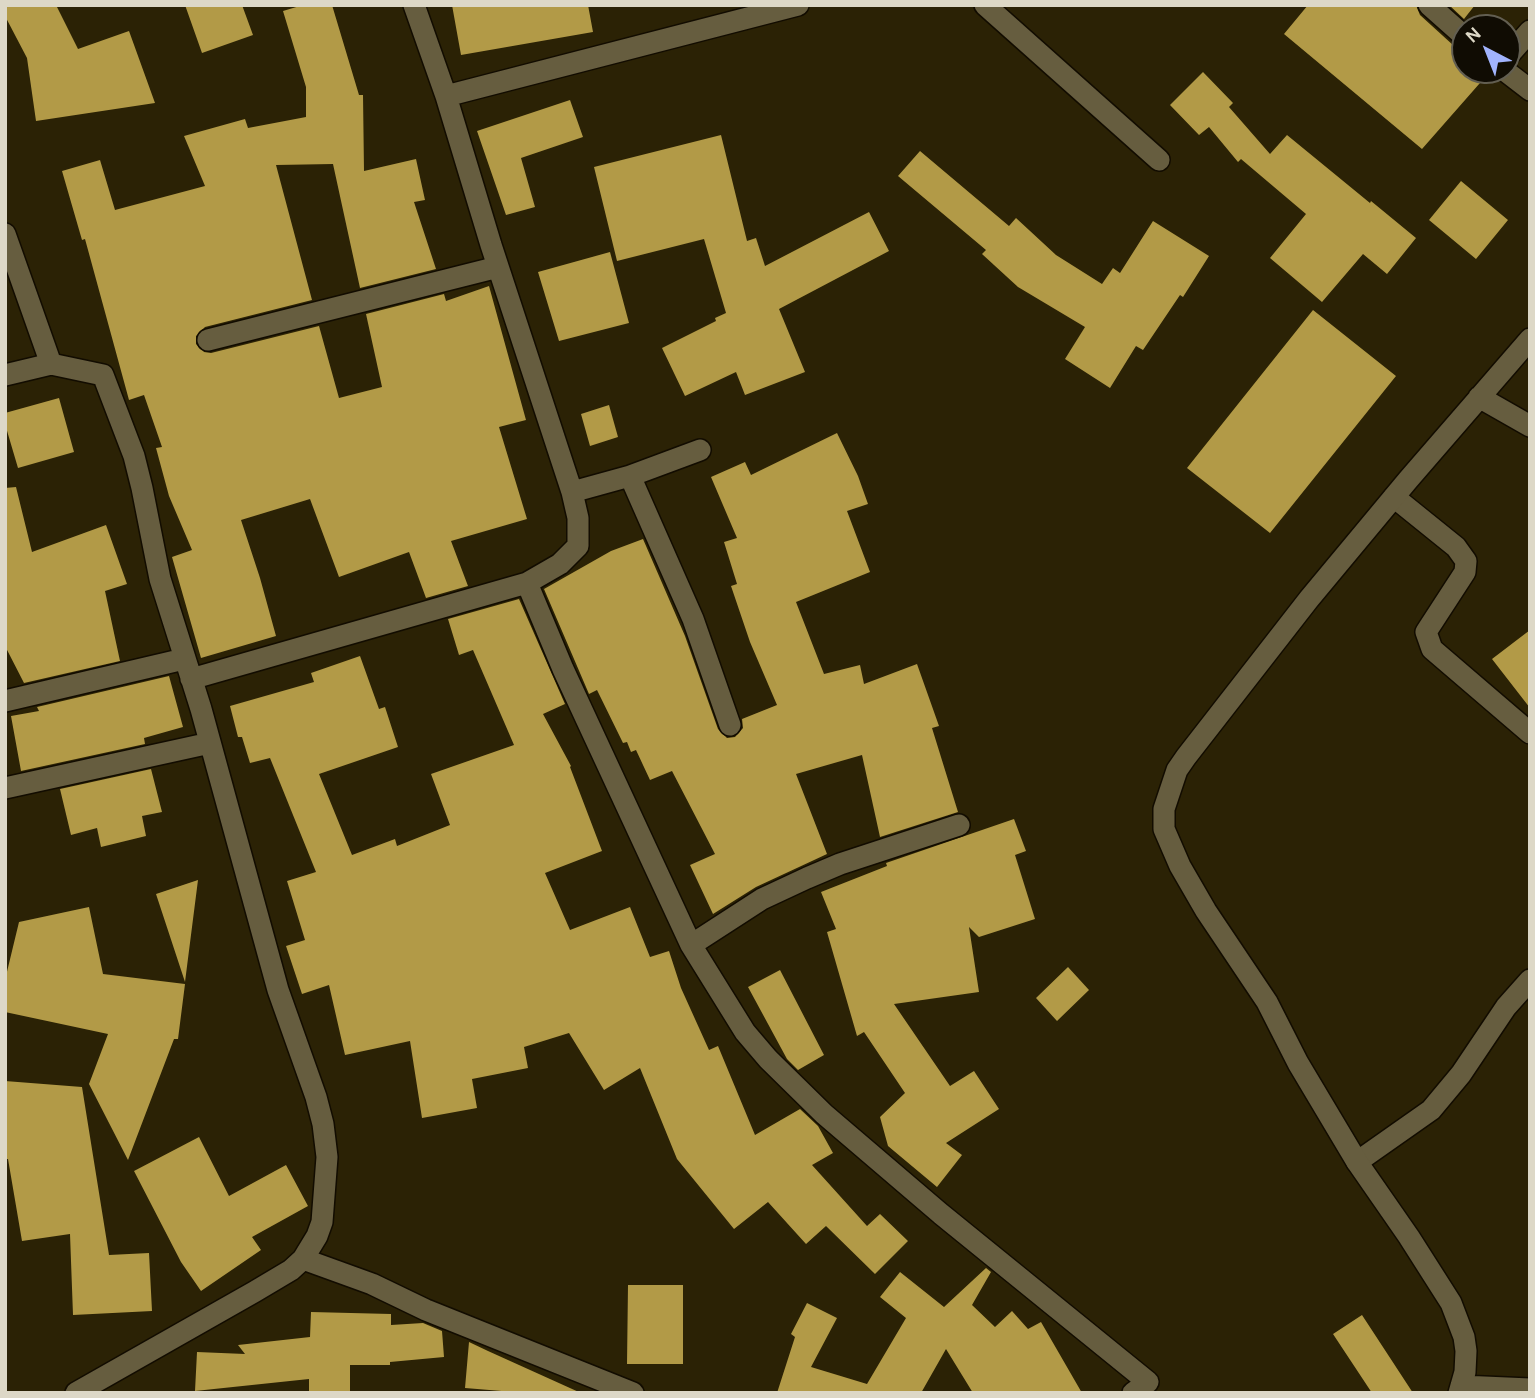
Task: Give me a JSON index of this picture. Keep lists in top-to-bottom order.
{
  "north": "top left"
}
